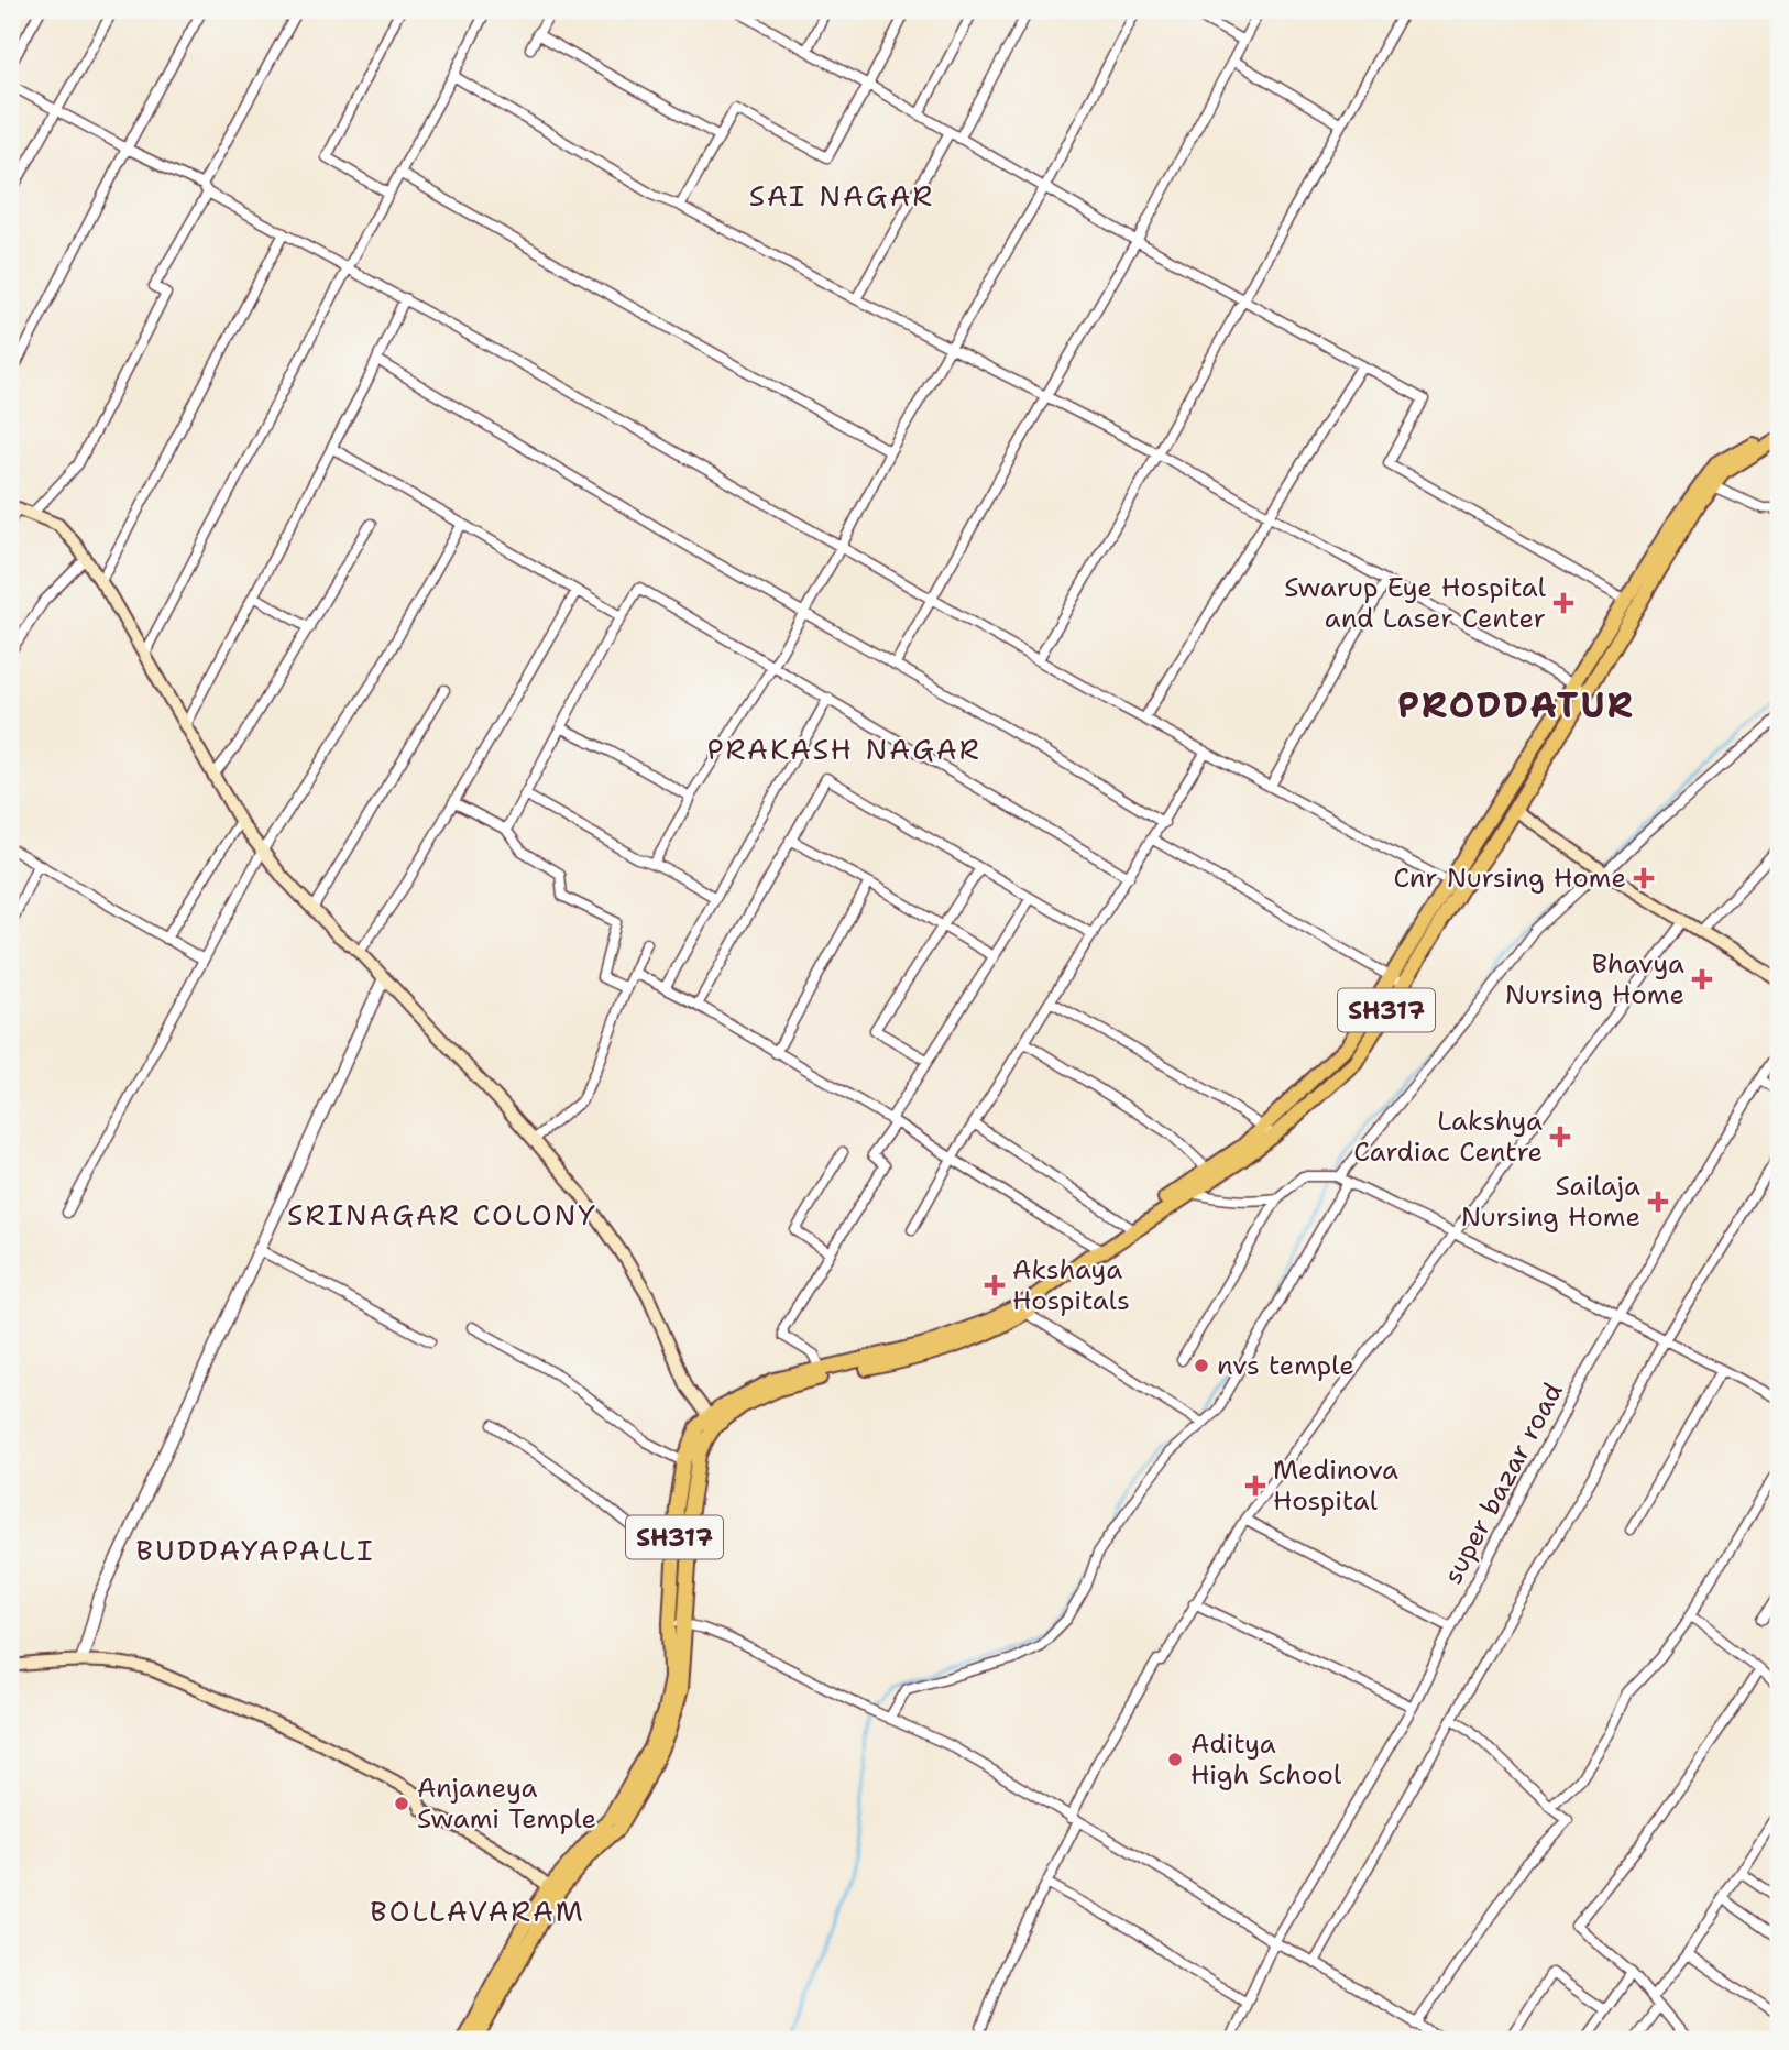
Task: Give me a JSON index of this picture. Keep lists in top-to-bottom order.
{
  "streets": {
    "main road": ["SH317"],
    "street": ["super bazar road"]
  },
  "districts": [
    "SAI NAGAR",
    "PRODDATUR",
    "PRAKASH NAGAR",
    "SRINAGAR COLONY",
    "BUDDAYAPALLI",
    "BOLLAVARAM"
  ],
  "places": {
    "health": [
      "Swarup Eye Hospital and Laser Center",
      "Cnr Nursing Home",
      "Bhavya Nursing Home",
      "Lakshya Cardiac Centre",
      "Sailaja Nursing Home",
      "Akshaya Hospitals",
      "Medinova Hospital"
    ],
    "other": ["nvs temple", "Aditya High School", "Anjaneya Swami Temple"]
  }
}
